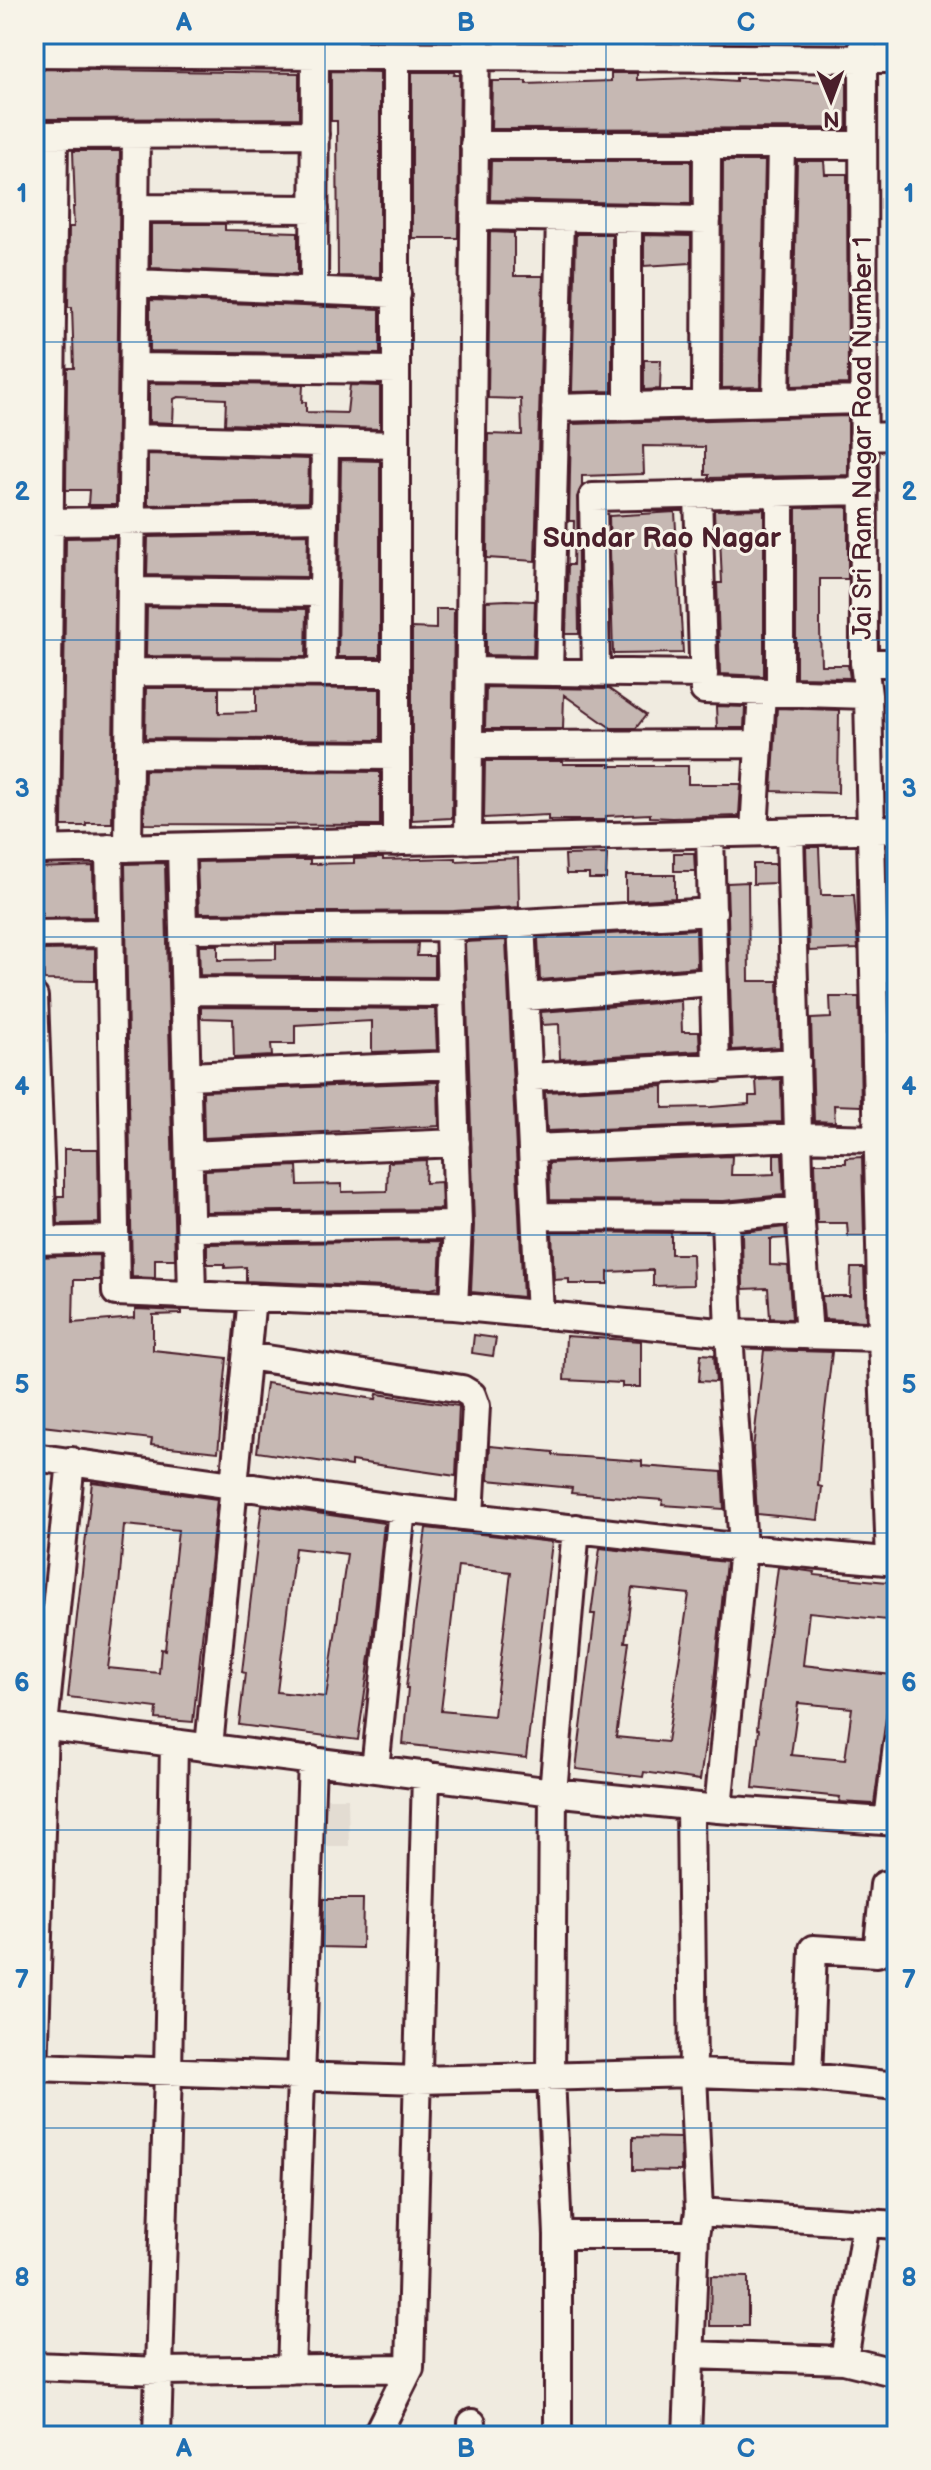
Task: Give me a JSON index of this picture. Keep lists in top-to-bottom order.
{
  "streets": {
    "street": ["Jai Sri Ram Nagar Road Number 1"]
  },
  "districts": ["Sundar Rao Nagar"],
  "north": "bottom",
  "grid": {
    "columns": ["A", "B", "C"],
    "rows": [
      "1",
      "2",
      "3",
      "4",
      "5",
      "6",
      "7",
      "8"
    ]
  }
}
